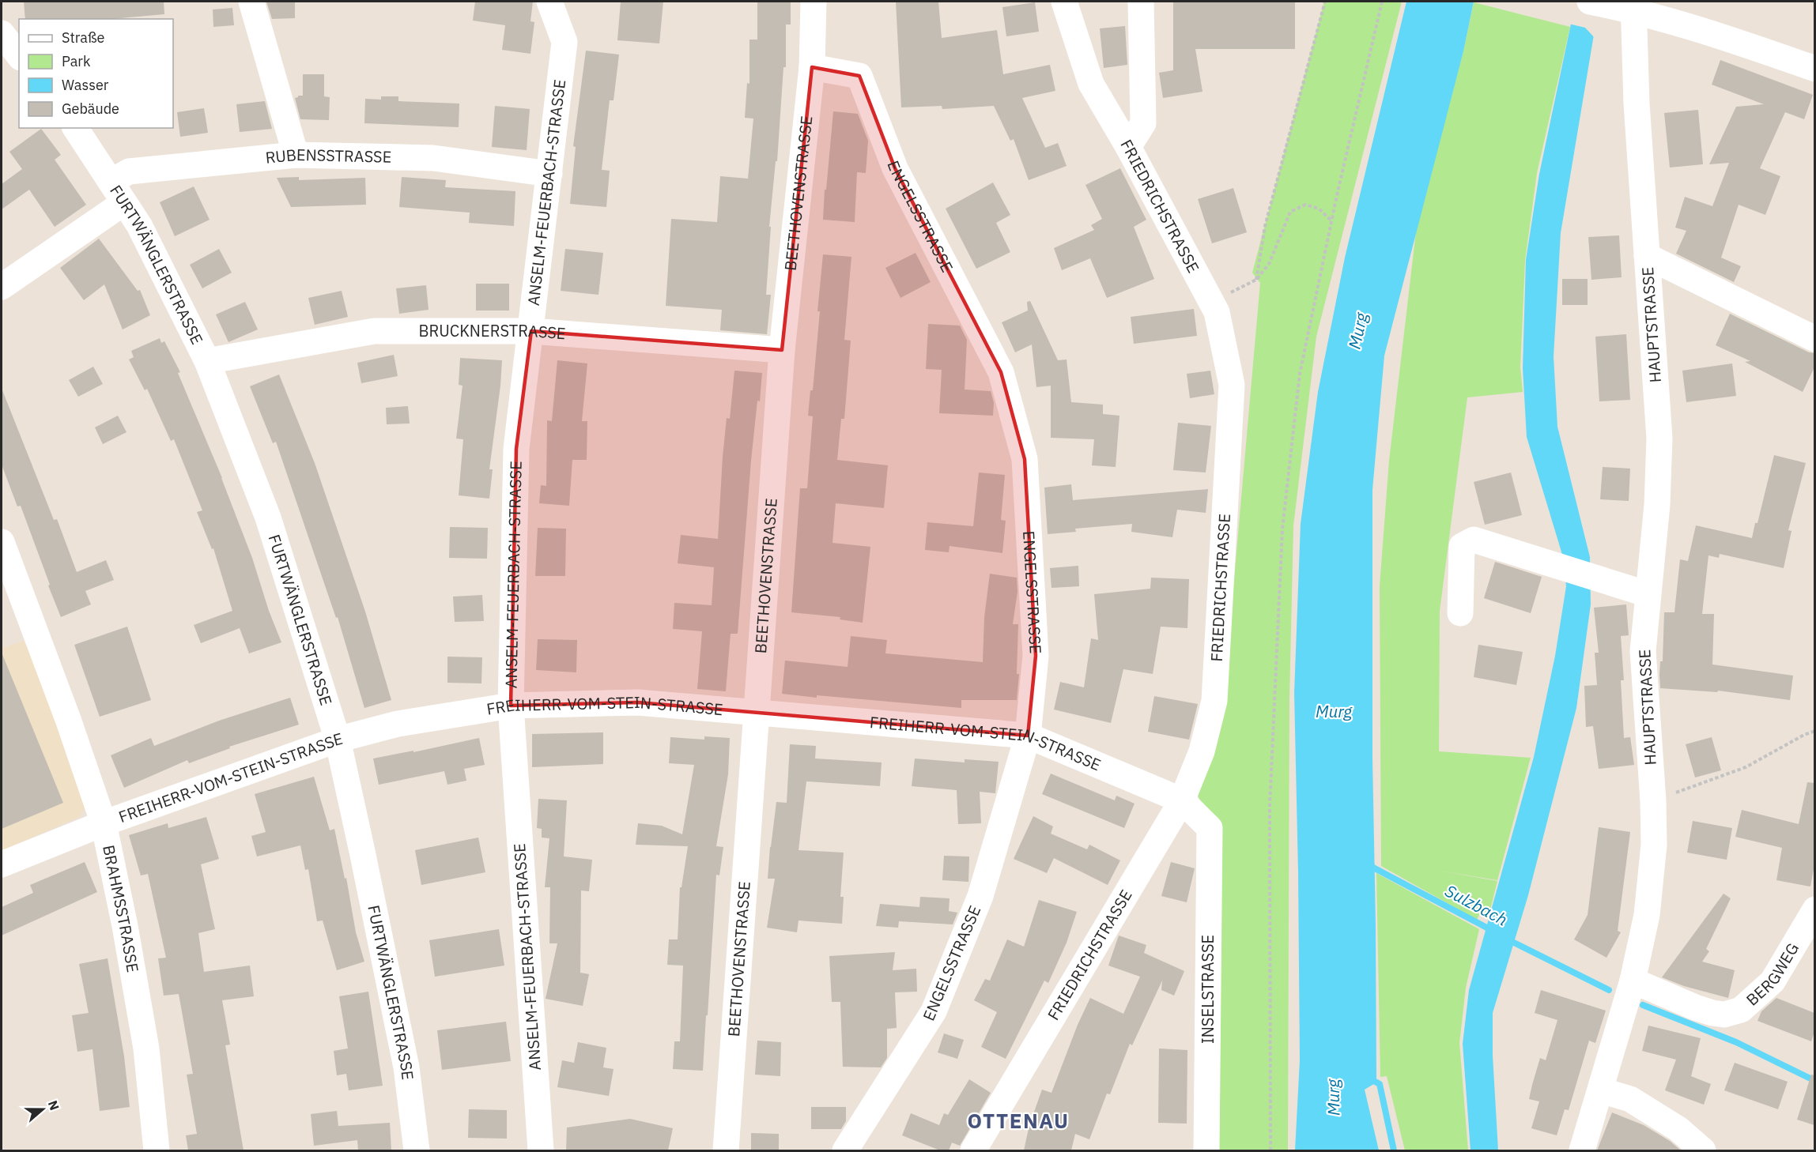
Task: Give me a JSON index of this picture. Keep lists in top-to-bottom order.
{
  "streets": {
    "street": [
      "RUBENSSTRASSE",
      "ANSELM-FEUERBACH-STRASSE",
      "BEETHOVENSTRASSE",
      "FRIEDRICHSTRASSE",
      "ENGELSSTRASSE",
      "FURTWÄNGLERSTRASSE",
      "HAUPTSTRASSE",
      "BRUCKNERSTRASSE",
      "FREIHERR-VOM-STEIN-STRASSE",
      "BRAHMSSTRASSE",
      "BERGWEG",
      "INSELSTRASSE"
    ]
  },
  "crossings": [
    ["RUBENSSTRASSE", "ANSELM-FEUERBACH-STRASSE"],
    ["RUBENSSTRASSE", "FURTWÄNGLERSTRASSE"],
    ["ANSELM-FEUERBACH-STRASSE", "BRUCKNERSTRASSE"],
    ["ANSELM-FEUERBACH-STRASSE", "FREIHERR-VOM-STEIN-STRASSE"],
    ["BEETHOVENSTRASSE", "ENGELSSTRASSE"],
    ["BEETHOVENSTRASSE", "BRUCKNERSTRASSE"],
    ["BEETHOVENSTRASSE", "FREIHERR-VOM-STEIN-STRASSE"],
    ["FRIEDRICHSTRASSE", "FREIHERR-VOM-STEIN-STRASSE"],
    ["ENGELSSTRASSE", "FREIHERR-VOM-STEIN-STRASSE"],
    ["FURTWÄNGLERSTRASSE", "BRUCKNERSTRASSE"],
    ["FURTWÄNGLERSTRASSE", "FREIHERR-VOM-STEIN-STRASSE"],
    ["HAUPTSTRASSE", "BERGWEG"],
    ["FREIHERR-VOM-STEIN-STRASSE", "BRAHMSSTRASSE"],
    ["FREIHERR-VOM-STEIN-STRASSE", "INSELSTRASSE"]
  ],
  "districts": ["OTTENAU"],
  "water": ["Murg", "Sulzbach"],
  "legend": [
    "Straße",
    "Park",
    "Wasser",
    "Gebäude"
  ],
  "north": "right"
}
